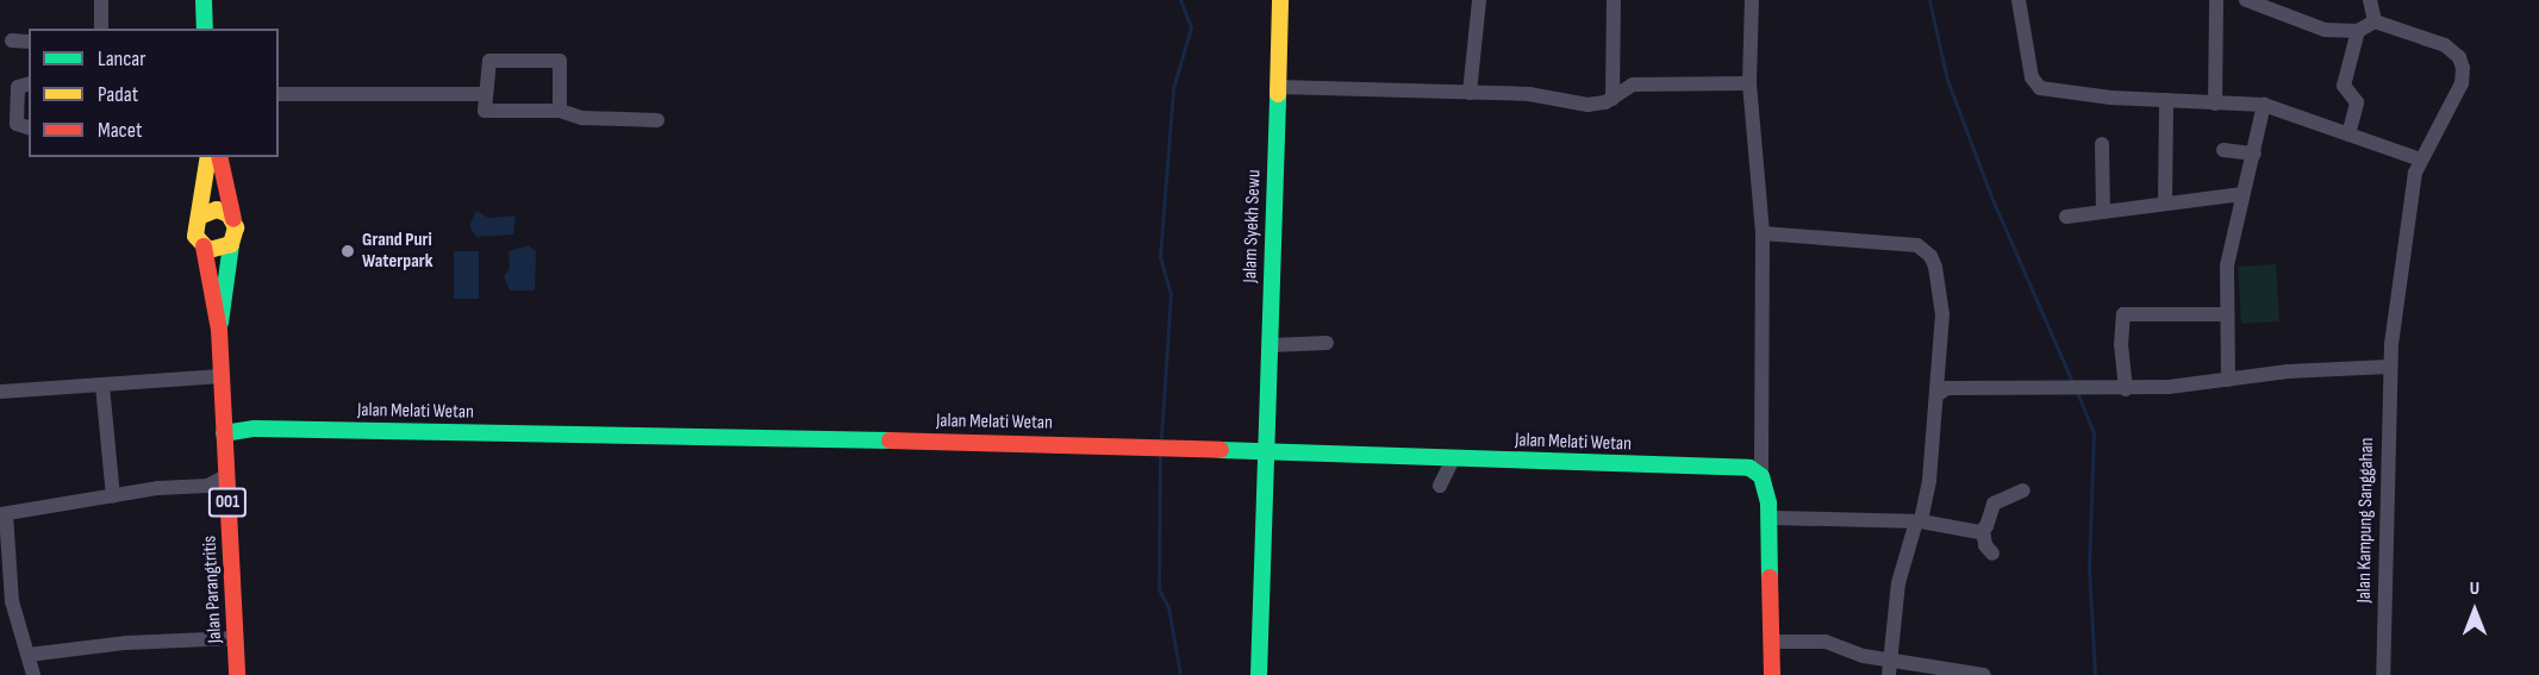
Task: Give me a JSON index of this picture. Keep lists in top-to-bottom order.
{
  "streets": {
    "street": [
      "Jalam Syekh Sewu",
      "Jalan Melati Wetan",
      "001",
      "Jalan Kampung Sanggahan",
      "Jalan Parangtritis"
    ]
  },
  "crossings": [
    ["Jalam Syekh Sewu", "Jalan Melati Wetan"],
    ["Jalan Melati Wetan", "Jalan Parangtritis"],
    ["001", "Jalan Parangtritis"]
  ],
  "places": ["Grand Puri Waterpark"],
  "legend": ["Lancar", "Padat", "Macet"],
  "north": "top"
}
